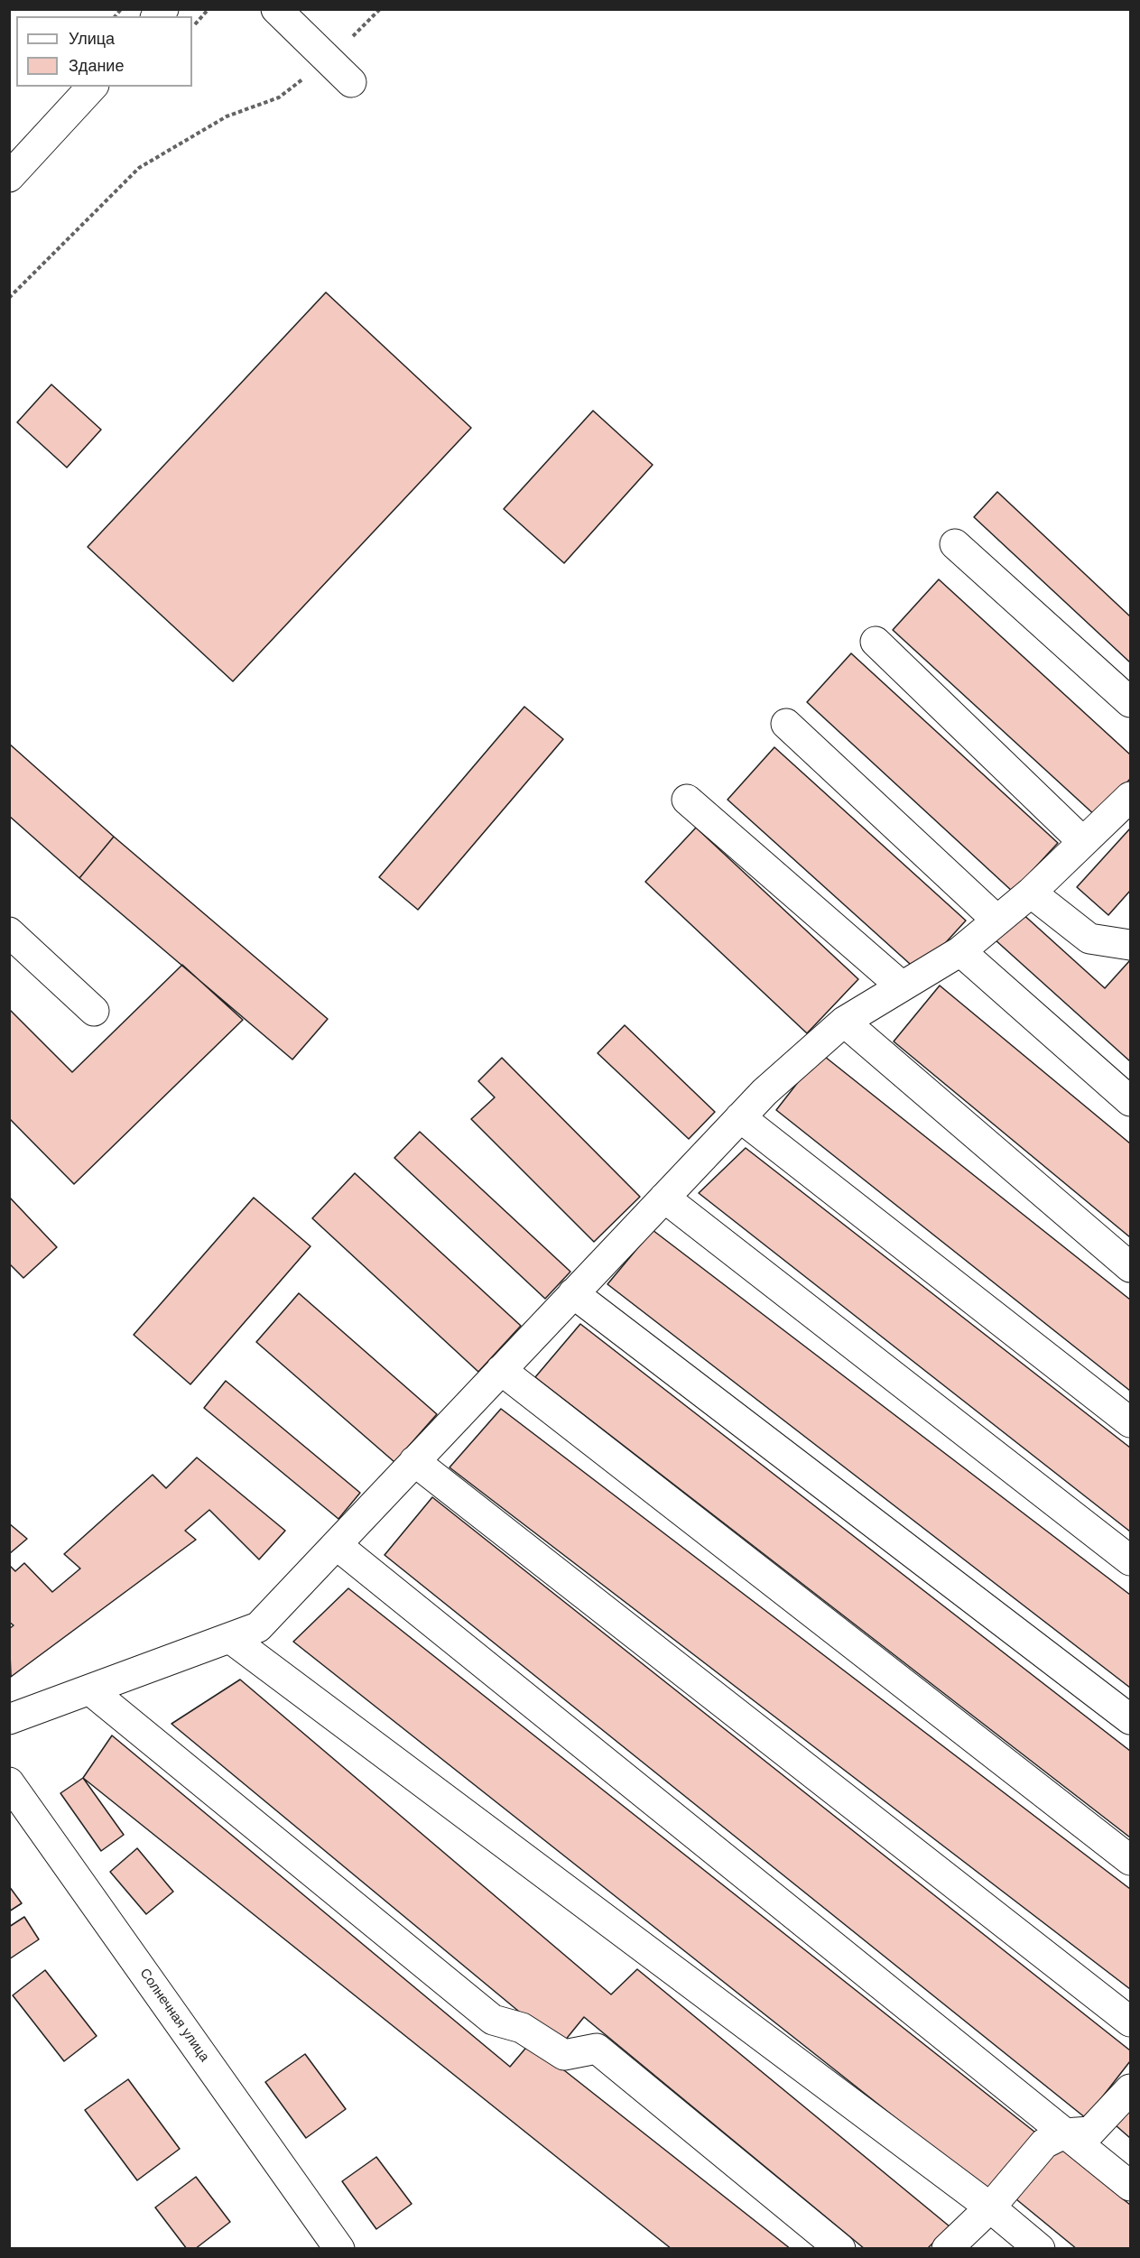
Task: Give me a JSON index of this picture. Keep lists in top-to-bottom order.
{
  "streets": {
    "street": ["Солнечная улица"]
  },
  "legend": ["Улица", "Здание"]
}
